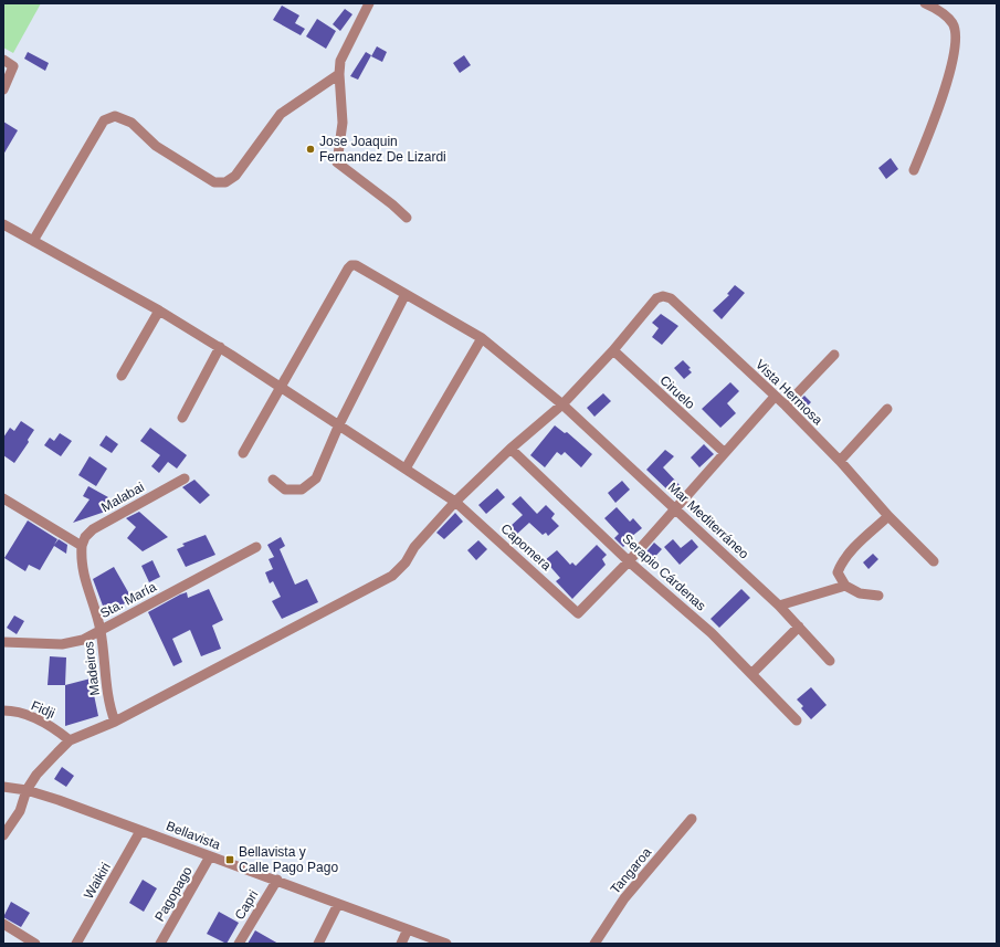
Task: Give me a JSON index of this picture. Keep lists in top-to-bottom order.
{
  "streets": {
    "street": [
      "Ciruelo",
      "Vista Hermosa",
      "Malabai",
      "Mar Mediterráneo",
      "Capomera",
      "Serapio Cárdenas",
      "Sta. María",
      "Madeiros",
      "Fidji",
      "Bellavista",
      "Tangaroa",
      "Waikiri",
      "Pagopago",
      "Capri"
    ]
  },
  "crossings": [
    ["Ciruelo", "Vista Hermosa"],
    ["Malabai", "Madeiros"],
    ["Mar Mediterráneo", "Capomera"],
    ["Capomera", "Serapio Cárdenas"],
    ["Sta. María", "Madeiros"],
    ["Bellavista", "Waikiri"],
    ["Bellavista", "Pagopago"],
    ["Bellavista", "Capri"]
  ],
  "places": {
    "other": ["Jose Joaquin Fernandez De Lizardi"],
    "transit": ["Bellavista y Calle Pago Pago"]
  }
}
